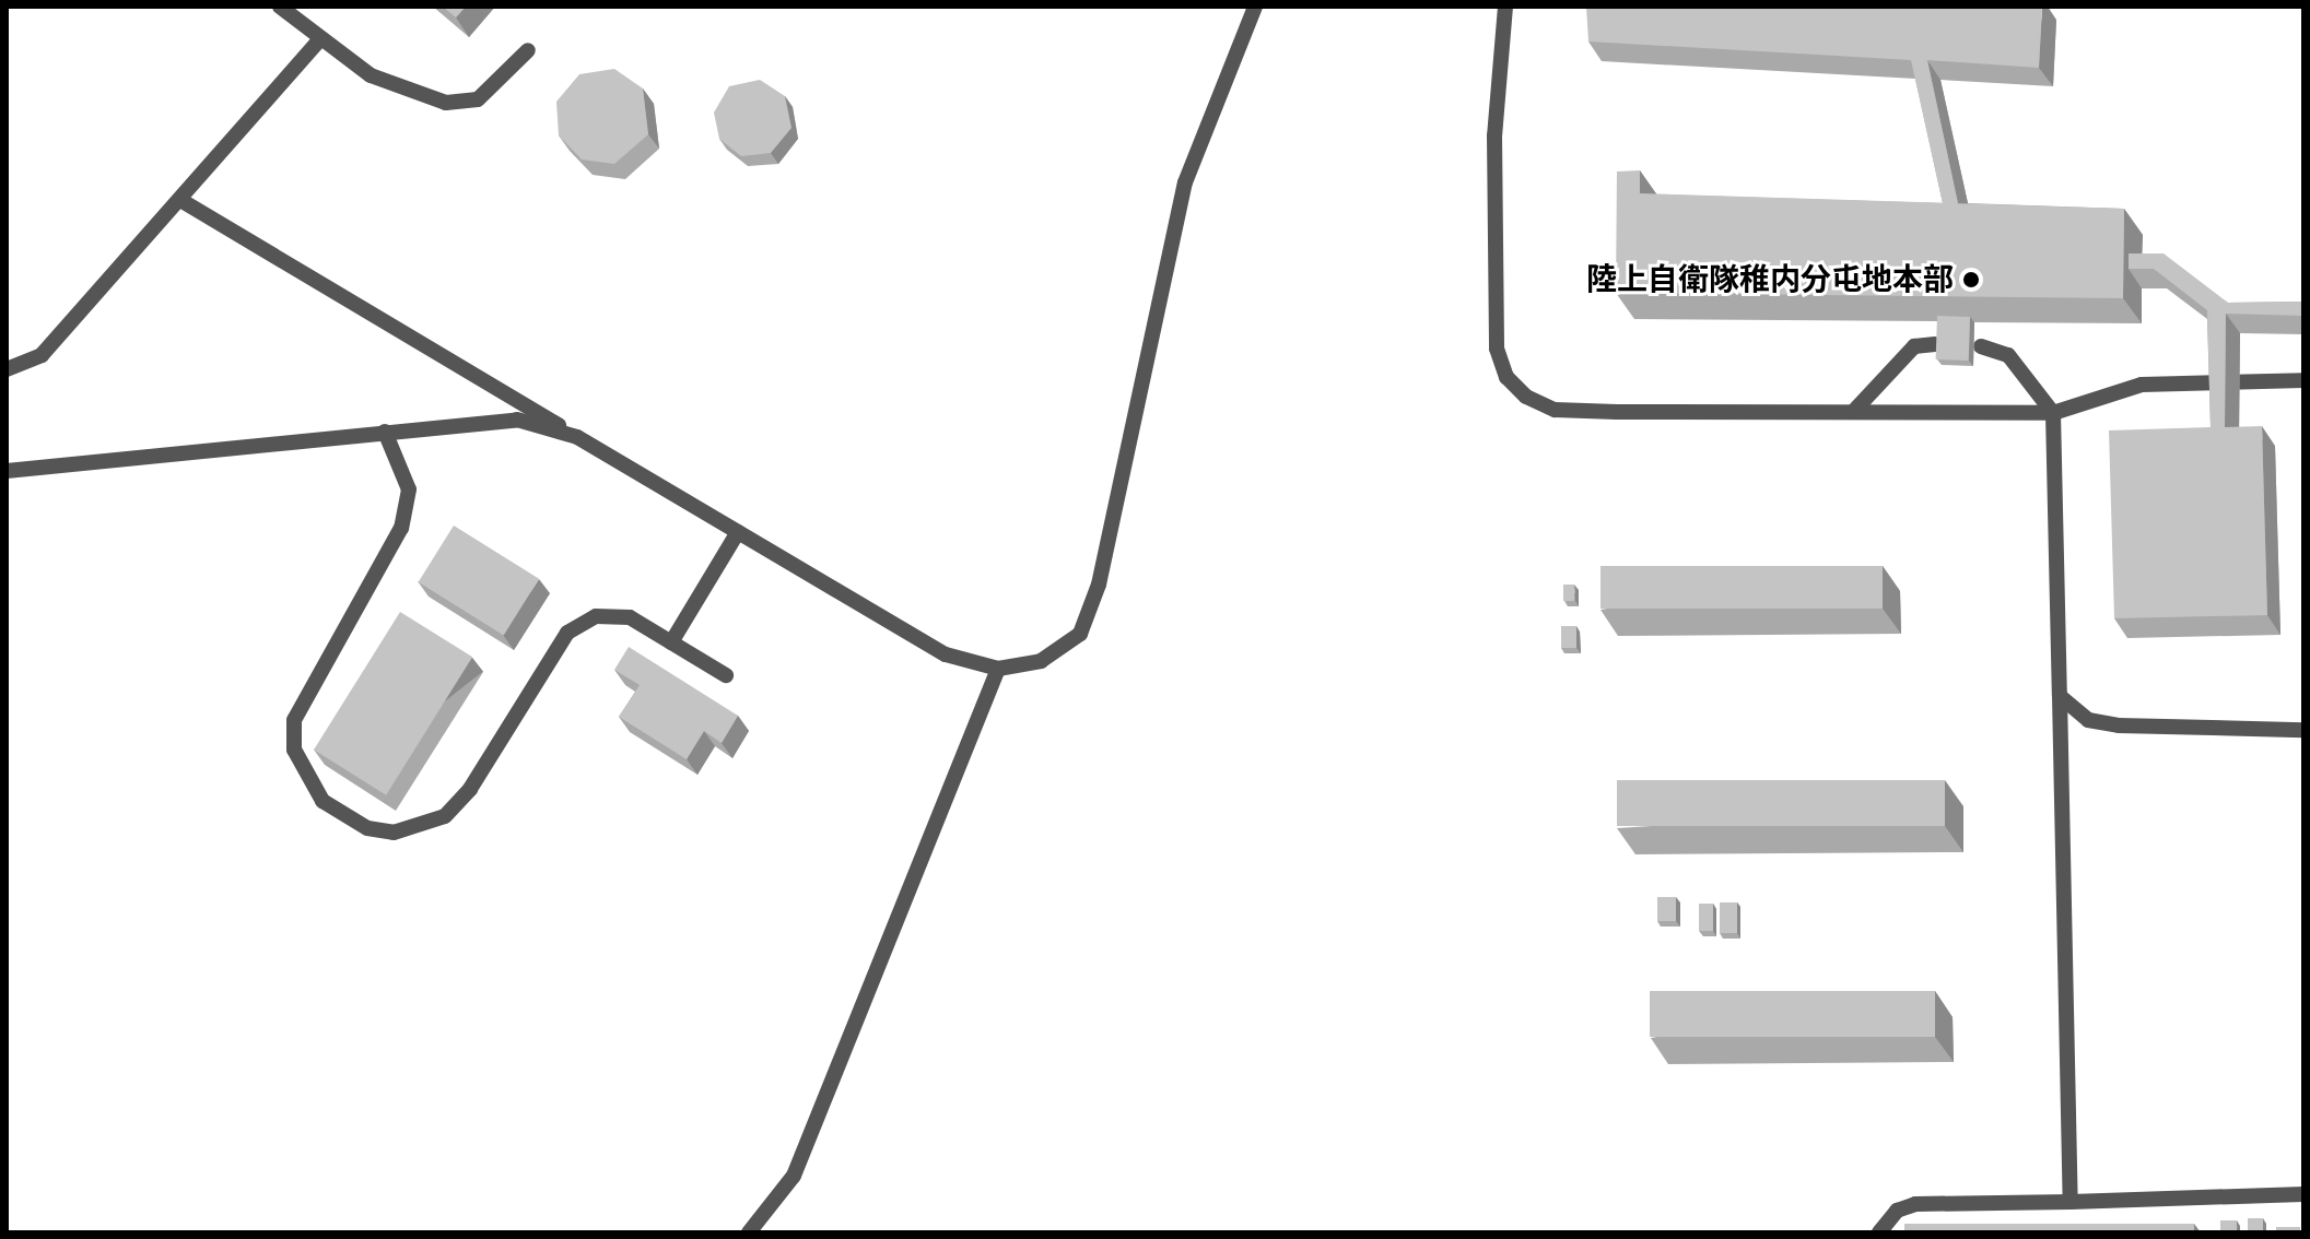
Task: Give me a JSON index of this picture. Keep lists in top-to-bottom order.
{
  "places": ["陸上自衛隊稚内分屯地本部"]
}
